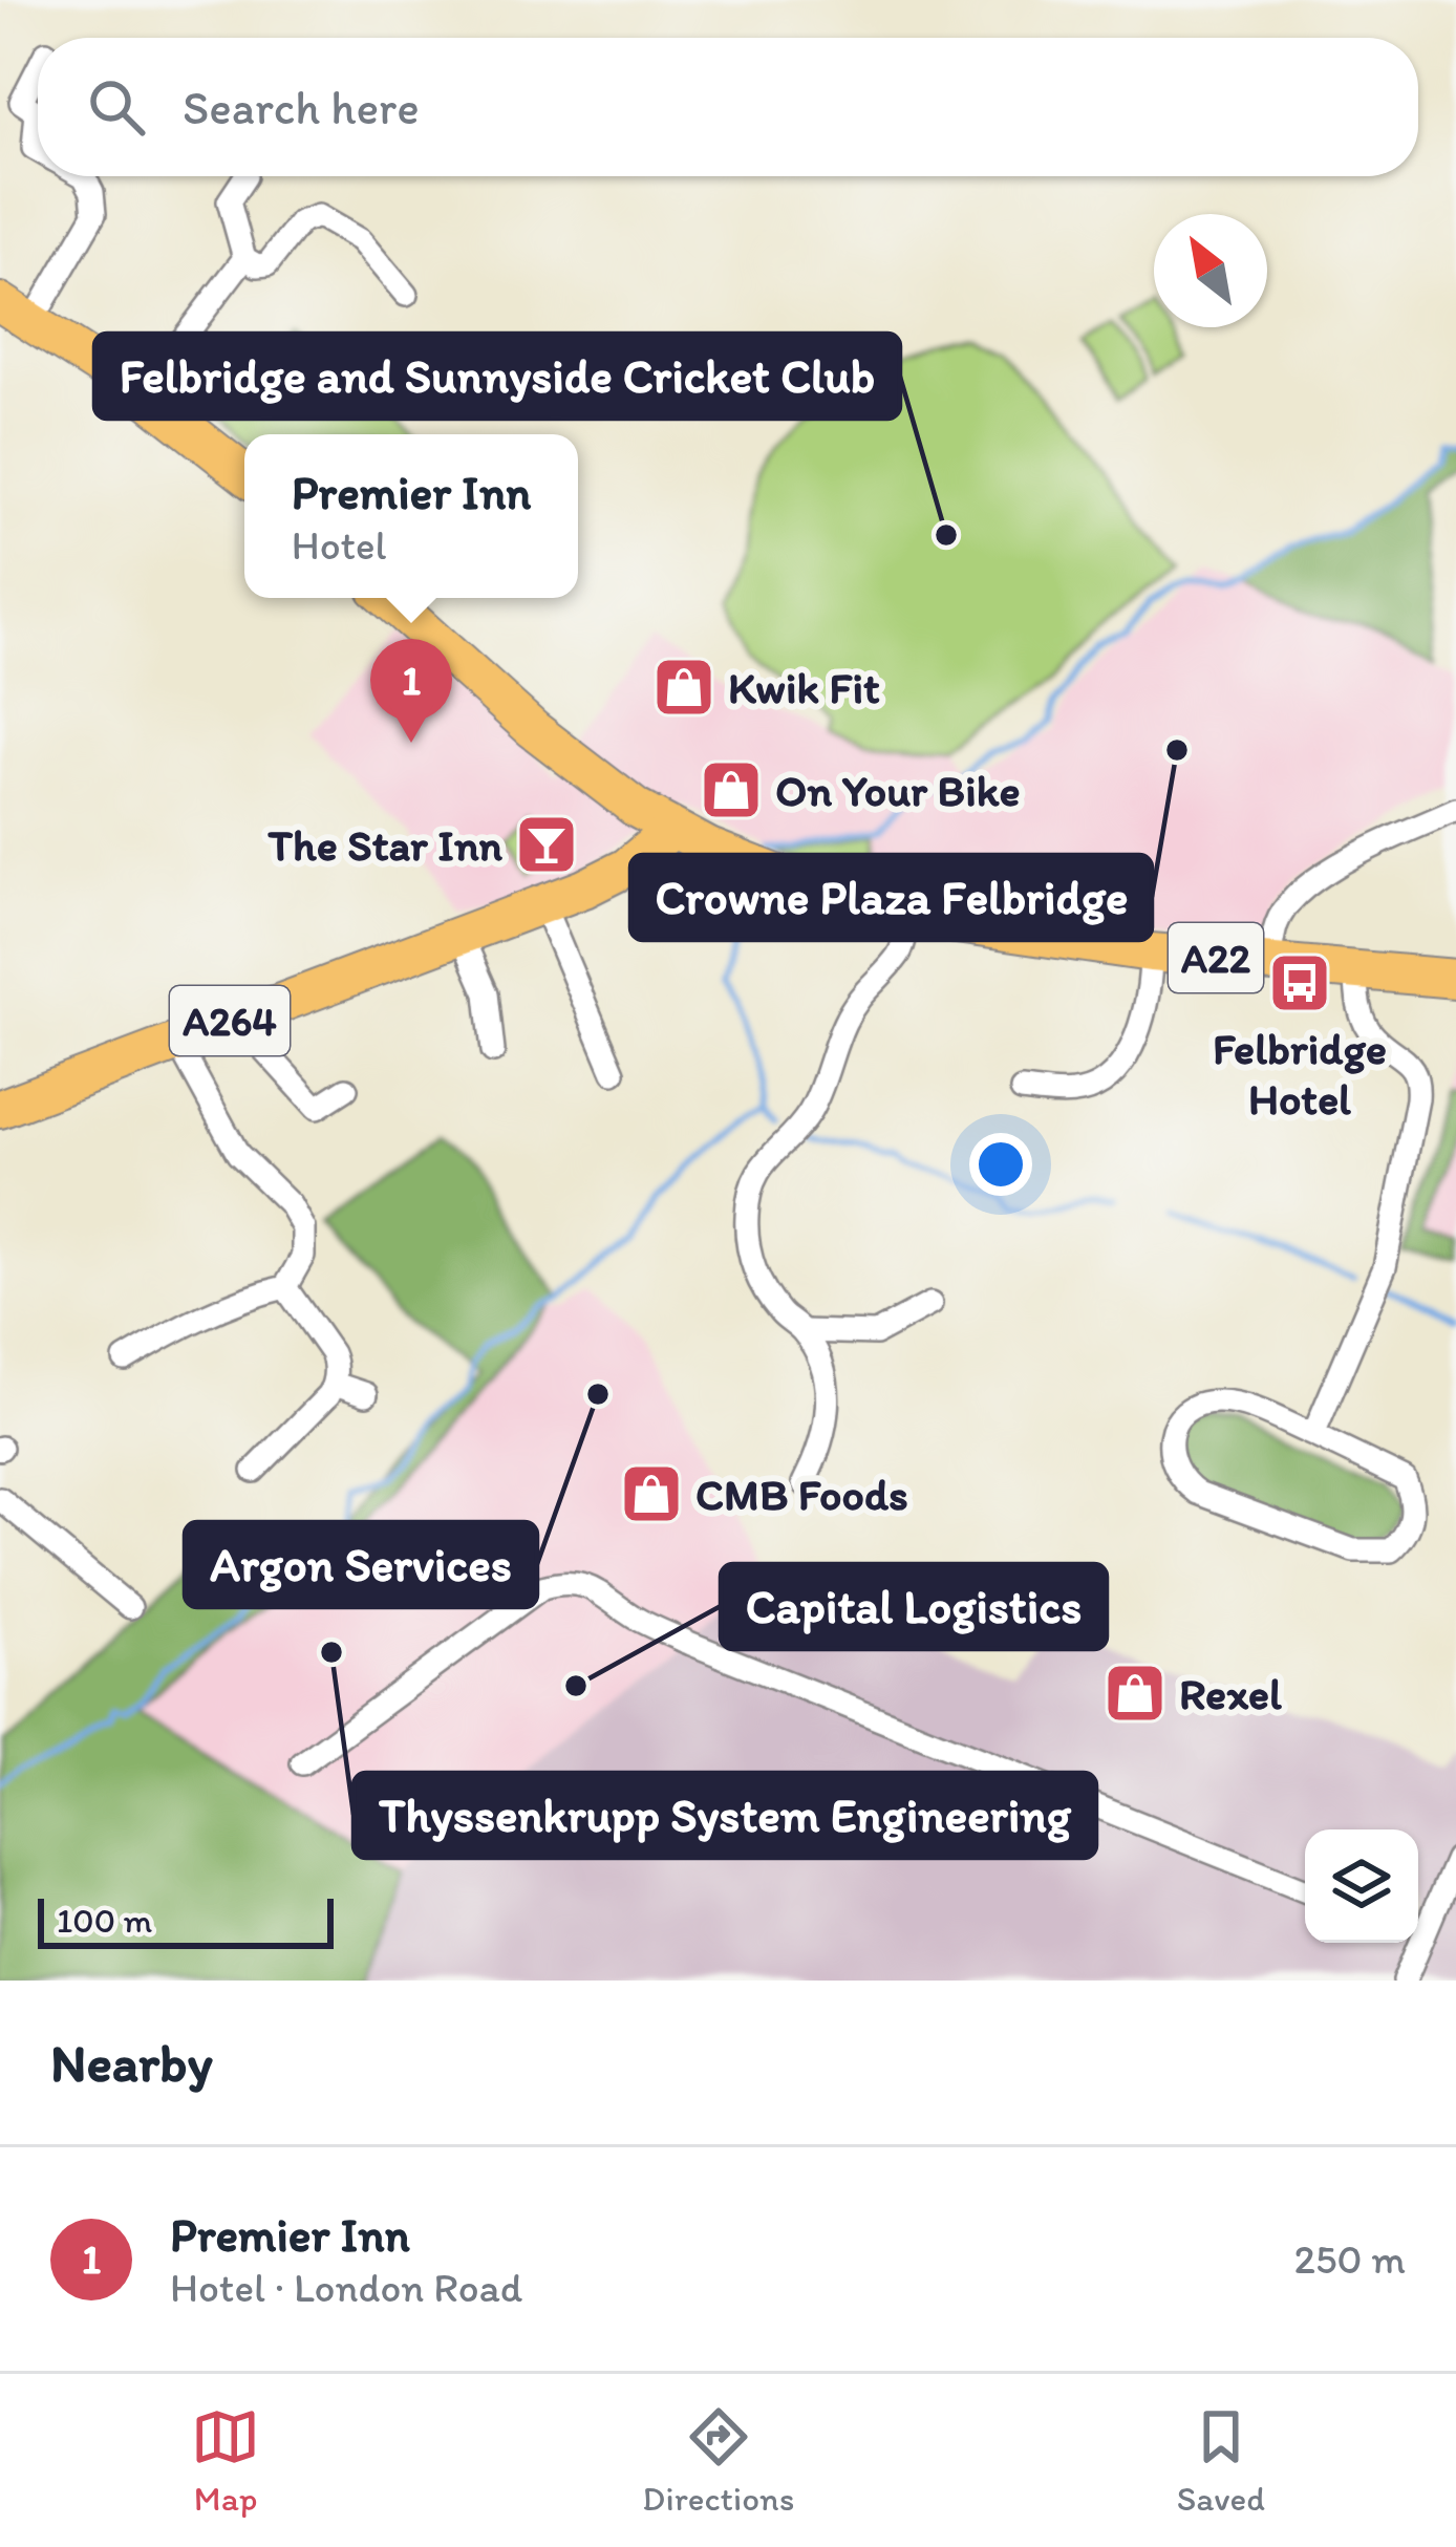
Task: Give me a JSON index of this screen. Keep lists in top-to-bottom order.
{
  "streets": {
    "highway": ["A22", "A264"]
  },
  "crossings": [
    ["A22", "A264"]
  ],
  "places": {
    "other": [
      "Felbridge and Sunnyside Cricket Club",
      "Crowne Plaza Felbridge",
      "Argon Services",
      "Thyssenkrupp System Engineering",
      "Capital Logistics"
    ],
    "shop": [
      "Kwik Fit",
      "On Your Bike",
      "CMB Foods",
      "Rexel"
    ],
    "bar": ["The Star Inn"],
    "bus stop": ["Felbridge Hotel"]
  },
  "scale_bar": "100 m",
  "north": "top left",
  "page": {
    "search": "Search here",
    "popup": ["Premier Inn", "Hotel"],
    "pins": "1",
    "scale": "100 m",
    "heading": "Nearby",
    "list": [
      {
        "mark": "1",
        "name": "Premier Inn",
        "note": "Hotel · London Road",
        "value": "250 m"
      }
    ],
    "nav": ["Map", "Directions", "Saved"]
  }
}
